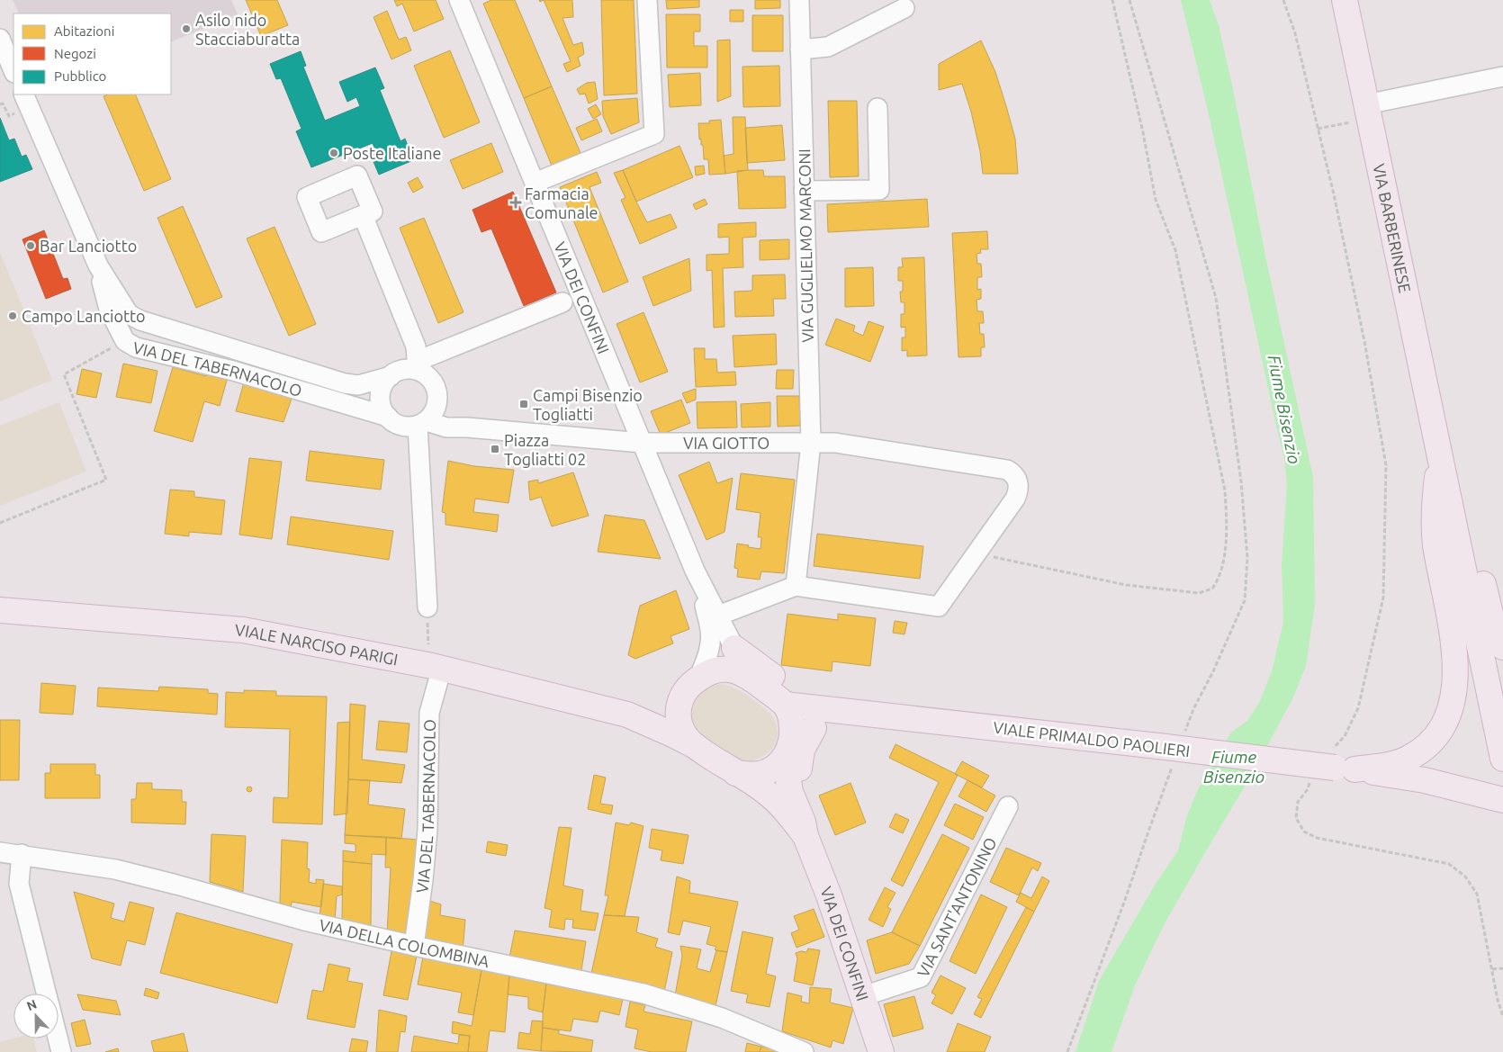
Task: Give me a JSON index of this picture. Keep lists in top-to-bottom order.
{
  "streets": {
    "main road": [
      "VIA BARBERINESE",
      "VIA DEI CONFINI",
      "VIALE NARCISO PARIGI",
      "VIALE PRIMALDO PAOLIERI"
    ],
    "street": [
      "VIA GUGLIELMO MARCONI",
      "VIA DEL TABERNACOLO",
      "VIA GIOTTO",
      "VIA SANT'ANTONINO",
      "VIA DELLA COLOMBINA"
    ]
  },
  "crossings": [
    ["VIA GUGLIELMO MARCONI", "VIA GIOTTO"],
    ["VIA DEI CONFINI", "VIA GIOTTO"],
    ["VIA DEI CONFINI", "VIALE NARCISO PARIGI"],
    ["VIA DEI CONFINI", "VIALE PRIMALDO PAOLIERI"],
    ["VIA DEI CONFINI", "VIA SANT'ANTONINO"],
    ["VIA DEL TABERNACOLO", "VIA GIOTTO"],
    ["VIA DEL TABERNACOLO", "VIALE NARCISO PARIGI"],
    ["VIA DEL TABERNACOLO", "VIA DELLA COLOMBINA"],
    ["VIALE NARCISO PARIGI", "VIALE PRIMALDO PAOLIERI"]
  ],
  "water": ["Fiume Bisenzio"],
  "places": {
    "other": [
      "Asilo nido Stacciaburatta",
      "Poste Italiane",
      "Bar Lanciotto",
      "Campo Lanciotto"
    ],
    "health": ["Farmacia Comunale"],
    "transit": ["Campi Bisenzio Togliatti", "Piazza Togliatti 02"]
  },
  "legend": ["Abitazioni", "Negozi", "Pubblico"],
  "north": "top"
}
